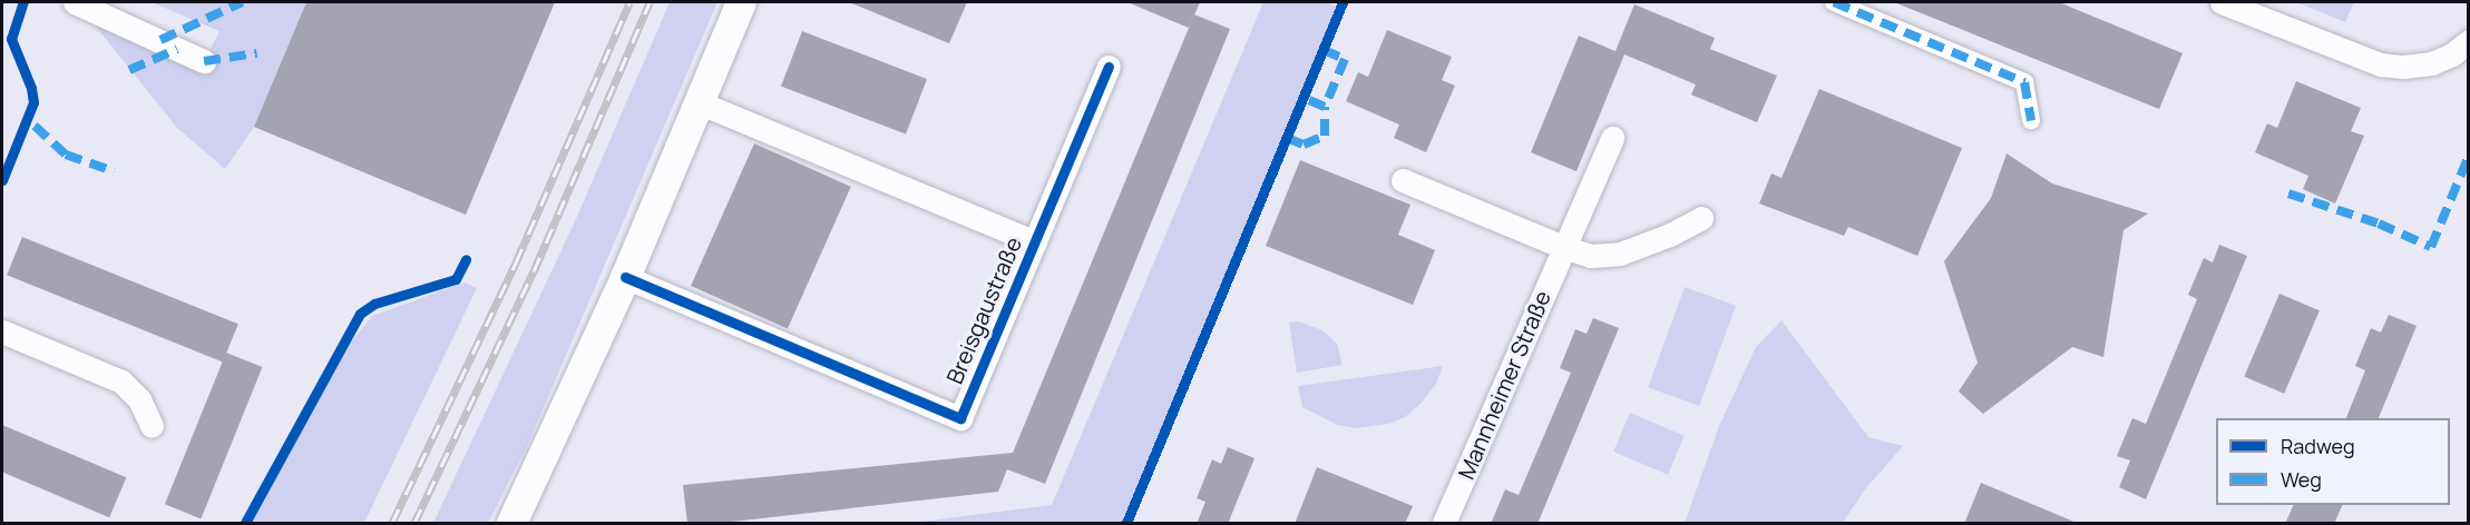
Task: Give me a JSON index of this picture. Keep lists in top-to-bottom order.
{
  "streets": {
    "street": ["Breisgaustraße", "Mannheimer Straße"]
  },
  "legend": ["Radweg", "Weg"]
}
